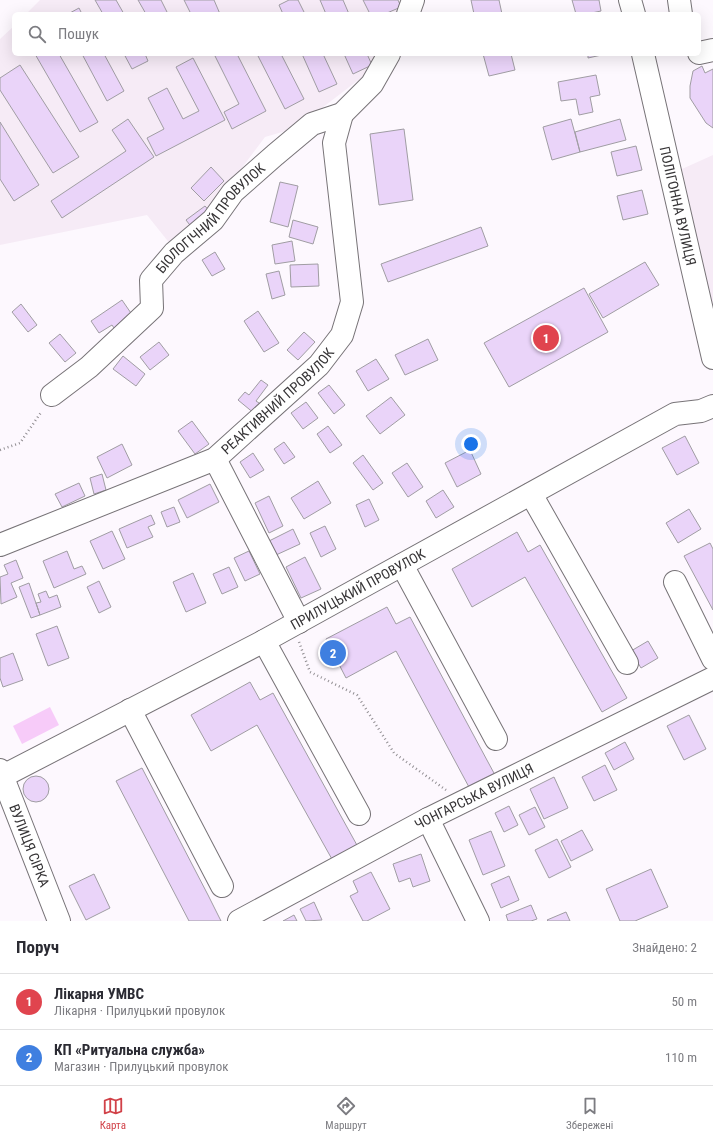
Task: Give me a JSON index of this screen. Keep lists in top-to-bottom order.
{
  "streets": {
    "street": [
      "ПОЛІГОННА ВУЛИЦЯ",
      "БІОЛОГІЧНИЙ ПРОВУЛОК",
      "РЕАКТИВНИЙ ПРОВУЛОК",
      "ПРИЛУЦЬКИЙ ПРОВУЛОК",
      "ЧОНГАРСЬКА ВУЛИЦЯ",
      "ВУЛИЦЯ СІРКА"
    ]
  },
  "crossings": [
    ["БІОЛОГІЧНИЙ ПРОВУЛОК", "РЕАКТИВНИЙ ПРОВУЛОК"],
    ["ПРИЛУЦЬКИЙ ПРОВУЛОК", "ВУЛИЦЯ СІРКА"]
  ],
  "page": {
    "search": "Пошук",
    "pins": ["1", "2"],
    "heading": ["Поруч", "Знайдено: 2"],
    "list": [
      {
        "mark": "1",
        "name": "Лікарня УМВС",
        "note": "Лікарня · Прилуцький провулок",
        "value": "50 m"
      },
      {
        "mark": "2",
        "name": "КП «Ритуальна служба»",
        "note": "Магазин · Прилуцький провулок",
        "value": "110 m"
      }
    ],
    "nav": ["Карта", "Маршрут", "Збережені"]
  }
}
